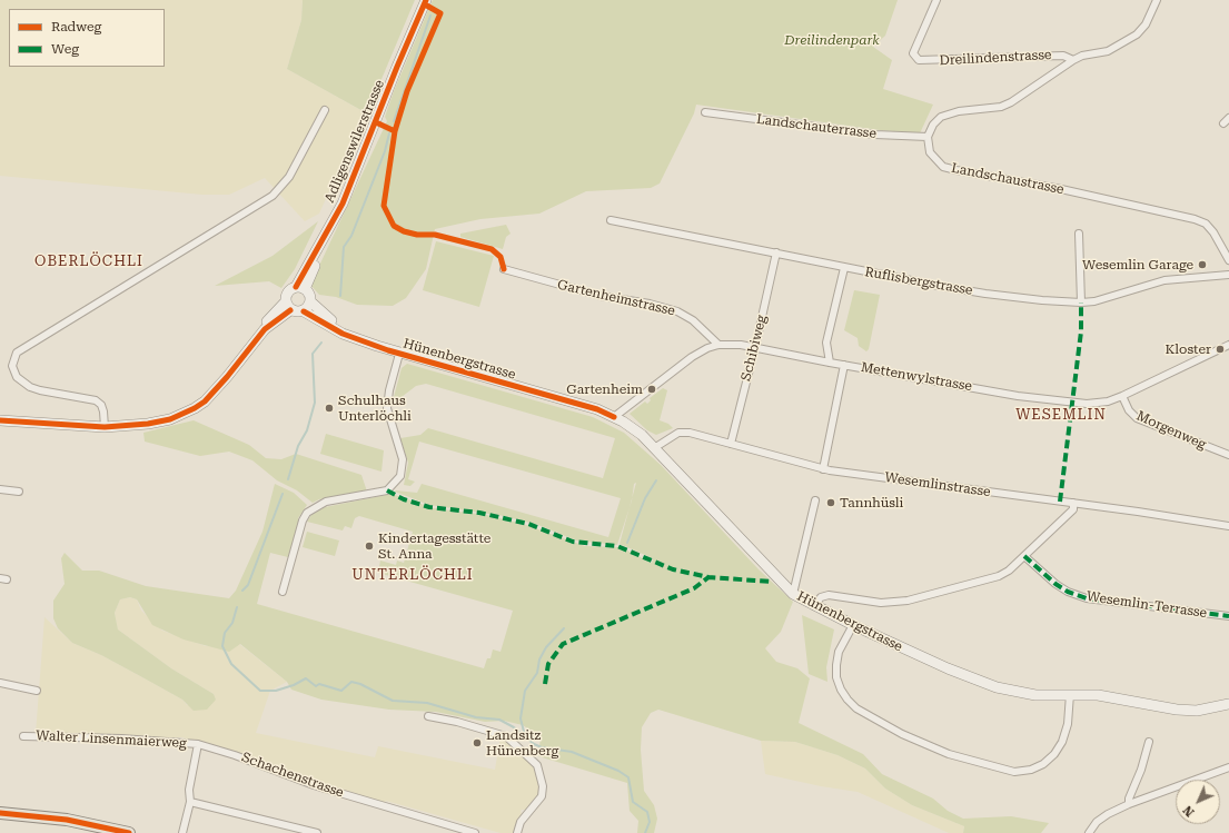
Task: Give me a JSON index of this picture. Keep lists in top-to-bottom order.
{
  "streets": {
    "street": [
      "Dreilindenstrasse",
      "Landschauterrasse",
      "Adligenswilerstrasse",
      "Landschaustrasse",
      "Ruflisbergstrasse",
      "Gartenheimstrasse",
      "Schibiweg",
      "Hünenbergstrasse",
      "Mettenwylstrasse",
      "Morgenweg",
      "Wesemlinstrasse",
      "Wesemlin-Terrasse",
      "Walter Linsenmaierweg",
      "Schachenstrasse"
    ]
  },
  "crossings": [
    ["Landschauterrasse", "Landschaustrasse"],
    ["Adligenswilerstrasse", "Hünenbergstrasse"],
    ["Ruflisbergstrasse", "Schibiweg"],
    ["Gartenheimstrasse", "Mettenwylstrasse"],
    ["Schibiweg", "Mettenwylstrasse"],
    ["Schibiweg", "Wesemlinstrasse"],
    ["Hünenbergstrasse", "Mettenwylstrasse"],
    ["Hünenbergstrasse", "Wesemlinstrasse"],
    ["Mettenwylstrasse", "Morgenweg"],
    ["Walter Linsenmaierweg", "Schachenstrasse"]
  ],
  "districts": ["OBERLÖCHLI", "WESEMLIN", "UNTERLÖCHLI"],
  "parks": ["Dreilindenpark"],
  "places": [
    "Wesemlin Garage",
    "Kloster",
    "Gartenheim",
    "Schulhaus Unterlöchli",
    "Tannhüsli",
    "Kindertagesstätte St. Anna",
    "Landsitz Hünenberg"
  ],
  "legend": ["Radweg", "Weg"],
  "north": "bottom left"
}
